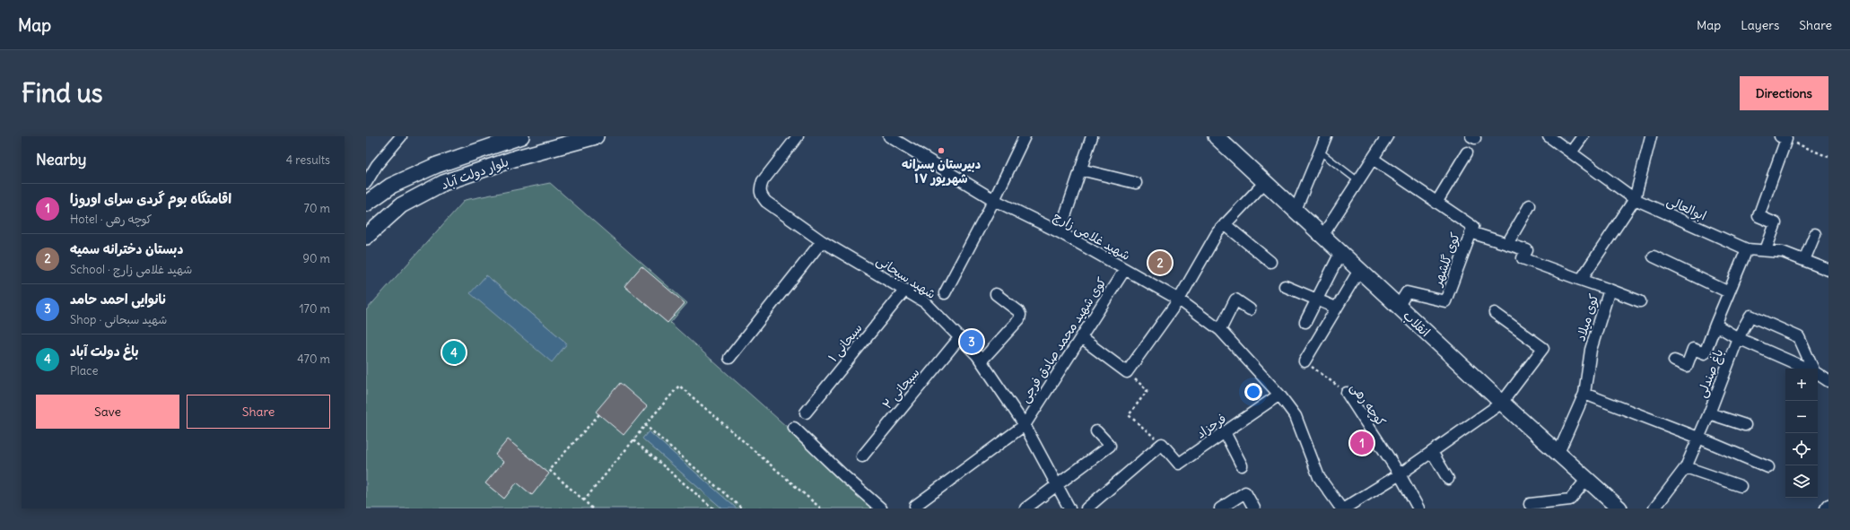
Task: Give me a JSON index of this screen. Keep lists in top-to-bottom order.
{
  "streets": {
    "main road": ["بلوار دولت آباد", "انقلاب"],
    "street": [
      "ابوالعالی",
      "شهید غلامی زارچ",
      "کوی گلشهر",
      "شهید سبحانی",
      "کوی میلاد",
      "کوی شهید محمد صادق فرجی",
      "سبحانی ۱",
      "باغ صندلی",
      "سبحانی ۲",
      "کوچه رهی",
      "فرحزاد"
    ]
  },
  "crossings": [
    ["ابوالعالی", "کوی میلاد"],
    ["شهید غلامی زارچ", "کوی شهید محمد صادق فرجی"],
    ["شهید غلامی زارچ", "فرحزاد"],
    ["کوی گلشهر", "انقلاب"],
    ["شهید سبحانی", "کوی شهید محمد صادق فرجی"],
    ["شهید سبحانی", "سبحانی ۱"],
    ["شهید سبحانی", "سبحانی ۲"],
    ["کوی میلاد", "انقلاب"]
  ],
  "places": ["دبیرستان پسرانه ۱۷ شهریور"],
  "page": {
    "header": "Map",
    "nav": ["Map", "Layers", "Share"],
    "buttons": [
      "Directions",
      ["Save", "Share"]
    ],
    "title": "Find us",
    "heading": ["Nearby", "4 results"],
    "list": [
      {
        "mark": "1",
        "name": "اقامتگاه بوم گردی سرای اوروزا",
        "note": "Hotel · کوچه رهی",
        "value": "70 m"
      },
      {
        "mark": "2",
        "name": "دبستان دخترانه سمیه",
        "note": "School · شهید غلامی زارچ",
        "value": "90 m"
      },
      {
        "mark": "3",
        "name": "نانوایی احمد حامد",
        "note": "Shop · شهید سبحانی",
        "value": "170 m"
      },
      {
        "mark": "4",
        "name": "باغ دولت آباد",
        "note": "Place",
        "value": "470 m"
      }
    ],
    "pins": [
      "2",
      "3",
      "4",
      "1"
    ],
    "map_buttons": ["+", "−"]
  }
}
